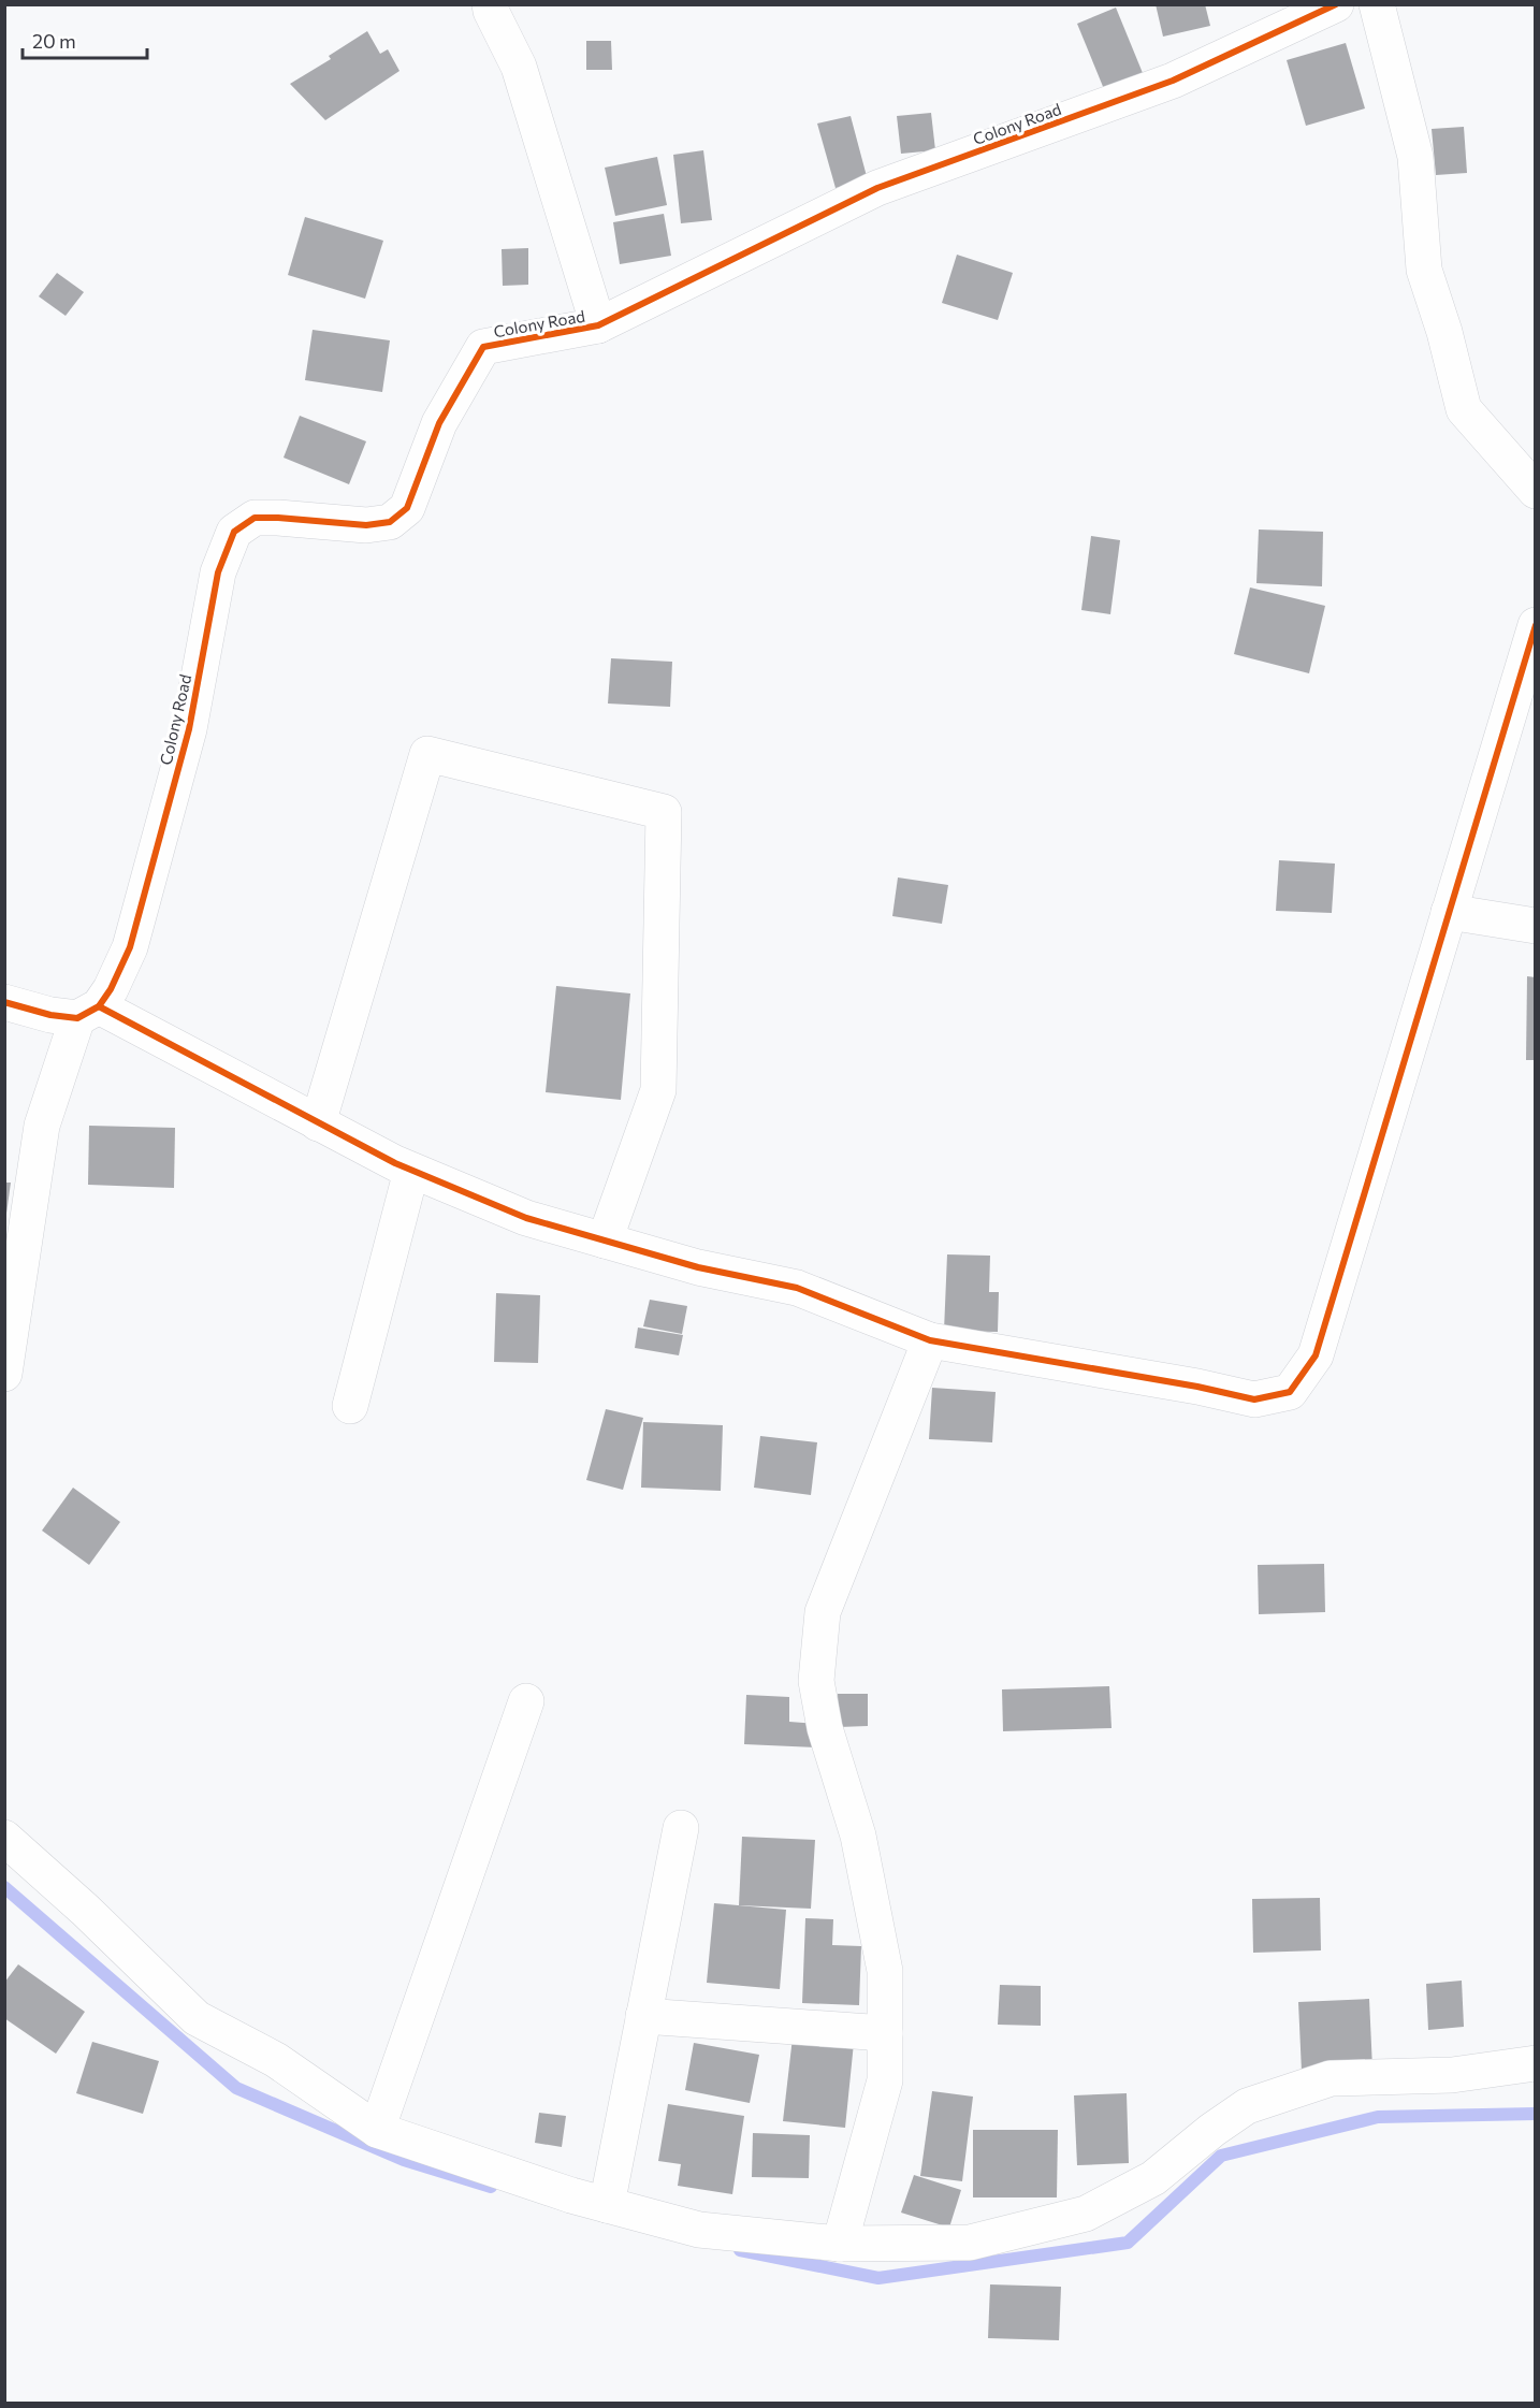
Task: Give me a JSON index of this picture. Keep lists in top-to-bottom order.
{
  "streets": {
    "street": ["Colony Road"]
  },
  "scale_bar": "20 m"
}
